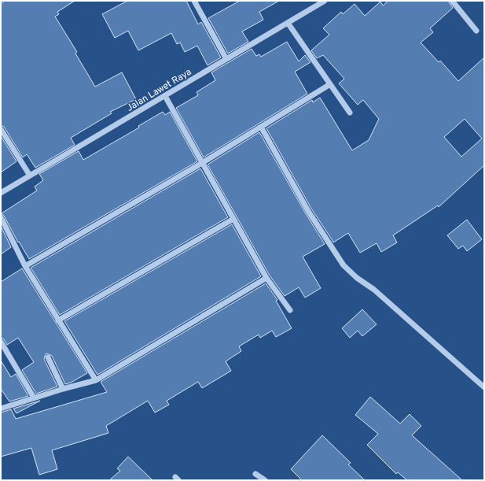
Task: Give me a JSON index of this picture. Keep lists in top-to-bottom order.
{
  "streets": {
    "street": ["Jalan Lawet Raya"]
  }
}
